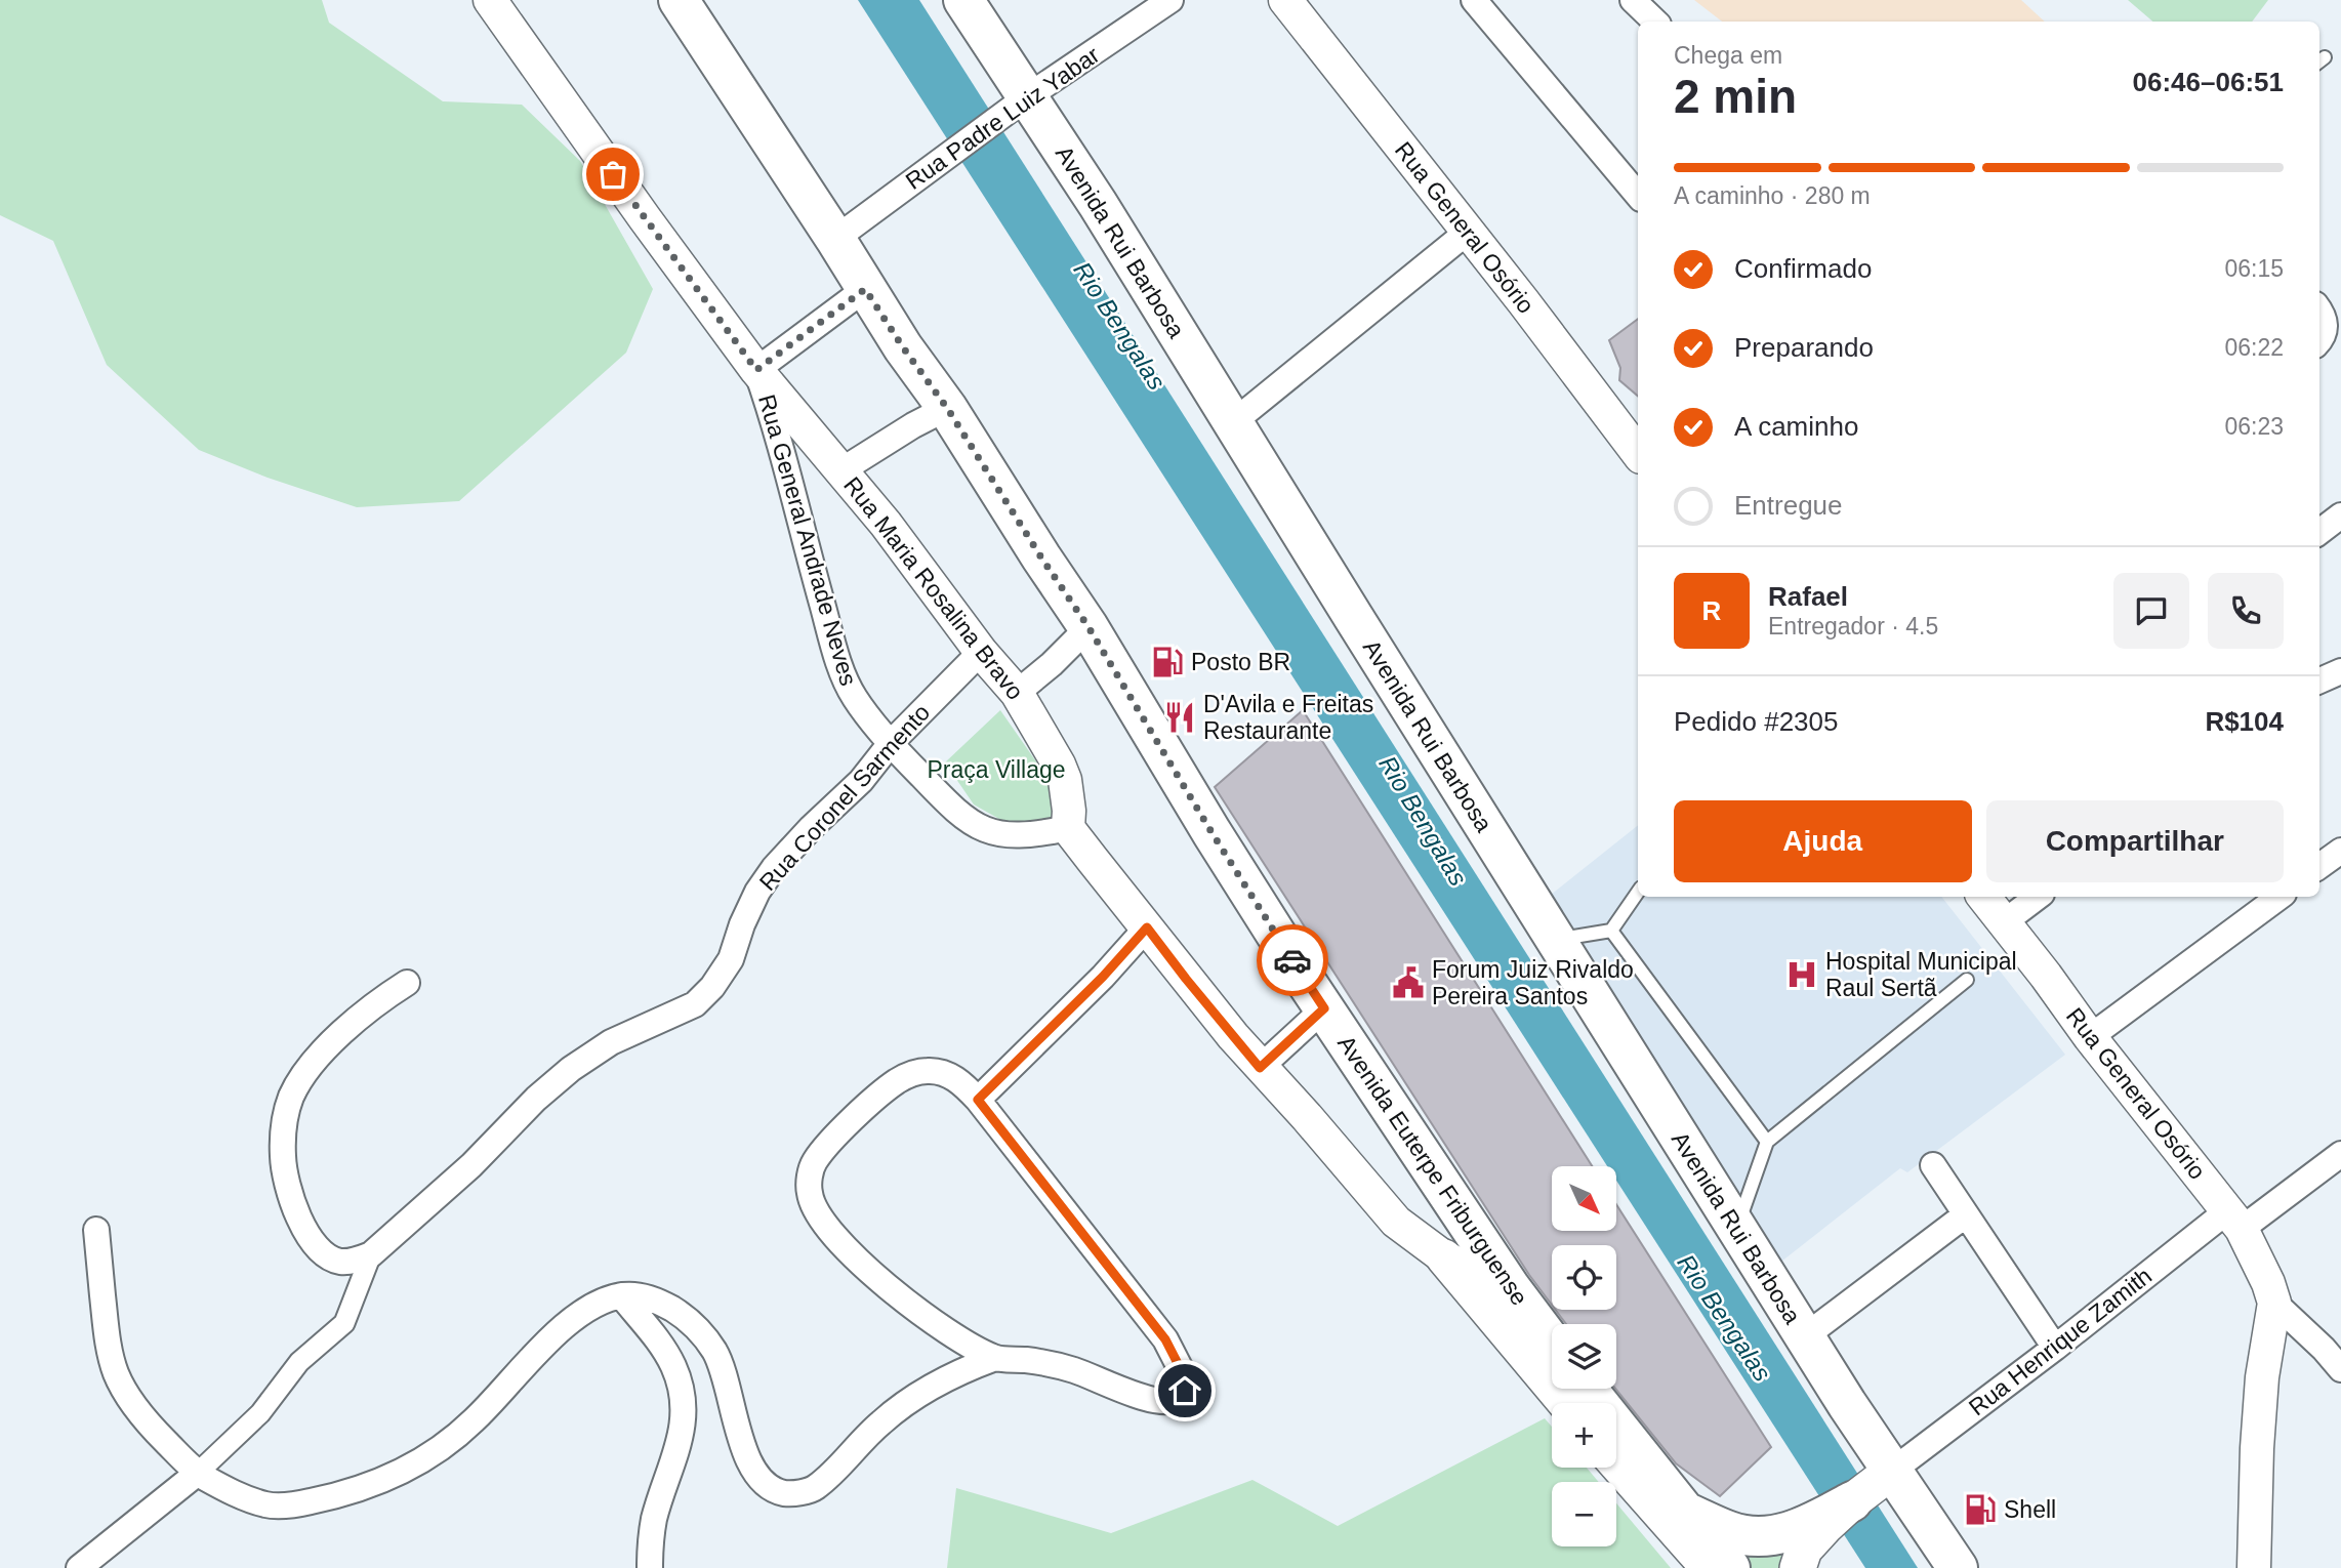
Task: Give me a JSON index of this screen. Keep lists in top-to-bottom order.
{
  "streets": {
    "main road": ["Avenida Rui Barbosa", "Avenida Euterpe Friburguense"],
    "street": [
      "Rua Padre Luiz Yabar",
      "Rua General Osório",
      "Rua General Andrade Neves",
      "Rua Maria Rosalina Bravo",
      "Rua Coronel Sarmento",
      "Rua Henrique Zamith"
    ]
  },
  "crossings": [
    ["Rua Padre Luiz Yabar", "Avenida Rui Barbosa"],
    ["Rua Padre Luiz Yabar", "Avenida Euterpe Friburguense"],
    ["Rua General Osório", "Rua Henrique Zamith"],
    ["Avenida Rui Barbosa", "Rua Henrique Zamith"],
    ["Rua General Andrade Neves", "Rua Maria Rosalina Bravo"],
    ["Rua General Andrade Neves", "Rua Coronel Sarmento"],
    ["Rua Maria Rosalina Bravo", "Rua Coronel Sarmento"]
  ],
  "water": ["Rio Bengalas"],
  "parks": ["Praça Village"],
  "places": {
    "fuel station": ["Posto BR", "Shell"],
    "restaurant": ["D'Avila e Freitas Restaurante"],
    "hospital": ["Hospital Municipal Raul Sertã"],
    "public building": ["Forum Juiz Rivaldo Pereira Santos"]
  },
  "north": "bottom right",
  "page": {
    "heading": ["2 min", "Chega em", "06:46–06:51"],
    "panel": [
      "Rafael",
      "Entregador · 4.5",
      "Pedido #2305",
      "R$104"
    ],
    "bar": "A caminho · 280 m",
    "list": [
      ["Confirmado", "06:15"],
      ["Preparando", "06:22"],
      ["A caminho", "06:23"],
      "Entregue"
    ],
    "round": "R",
    "buttons": ["Ajuda", "Compartilhar"],
    "map_buttons": ["+", "−"]
  }
}
